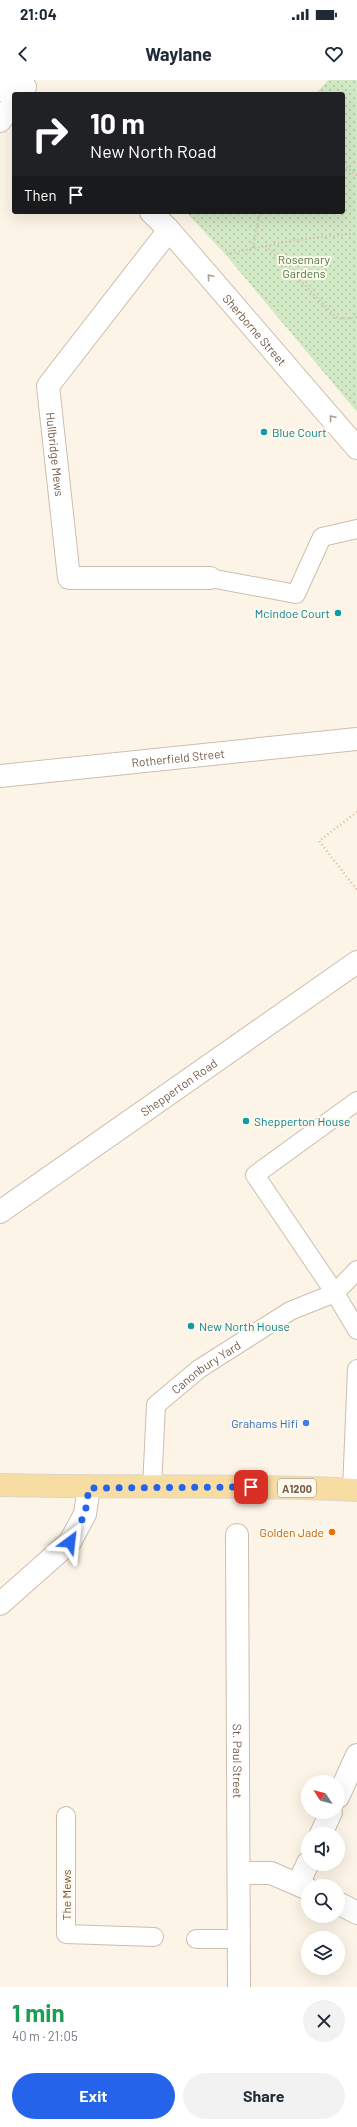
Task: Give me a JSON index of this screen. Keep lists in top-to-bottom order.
{
  "streets": {
    "main road": ["A1200"],
    "street": [
      "Sherborne Street",
      "Hullbridge Mews",
      "Rotherfield Street",
      "Shepperton Road",
      "St. Paul Street"
    ],
    "lane": ["Canonbury Yard", "The Mews"]
  },
  "crossings": [
    ["Sherborne Street", "Hullbridge Mews"],
    ["Canonbury Yard", "A1200"]
  ],
  "one_way": ["Sherborne Street"],
  "parks": ["Rosemary Gardens"],
  "places": [
    "Blue Court",
    "Mcindoe Court",
    "Shepperton House",
    "New North House",
    "Grahams Hifi",
    "Golden Jade"
  ],
  "north": "top left",
  "page": {
    "status": "21:04",
    "header": "Waylane",
    "turn": ["10 m", "New North Road"],
    "then": "Then",
    "heading": ["1 min", "40 m · 21:05"],
    "buttons": ["Exit", "Share"]
  }
}
